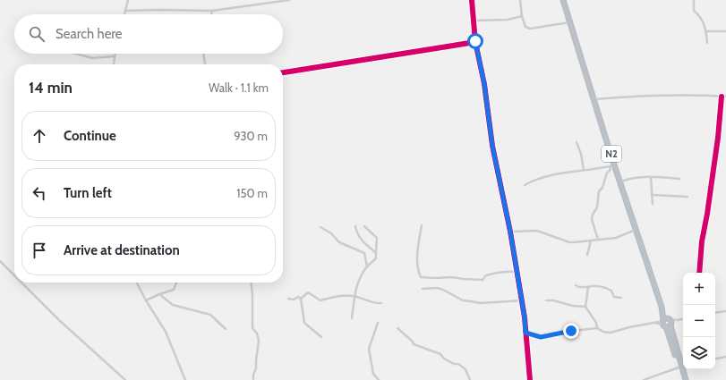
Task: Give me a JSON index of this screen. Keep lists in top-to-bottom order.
{
  "streets": {
    "highway": ["N2"]
  },
  "page": {
    "search": "Search here",
    "heading": ["14 min", "Walk · 1.1 km"],
    "list": [
      ["Continue", "930 m"],
      ["Turn left", "150 m"],
      "Arrive at destination"
    ],
    "map_buttons": ["+", "−"]
  }
}
